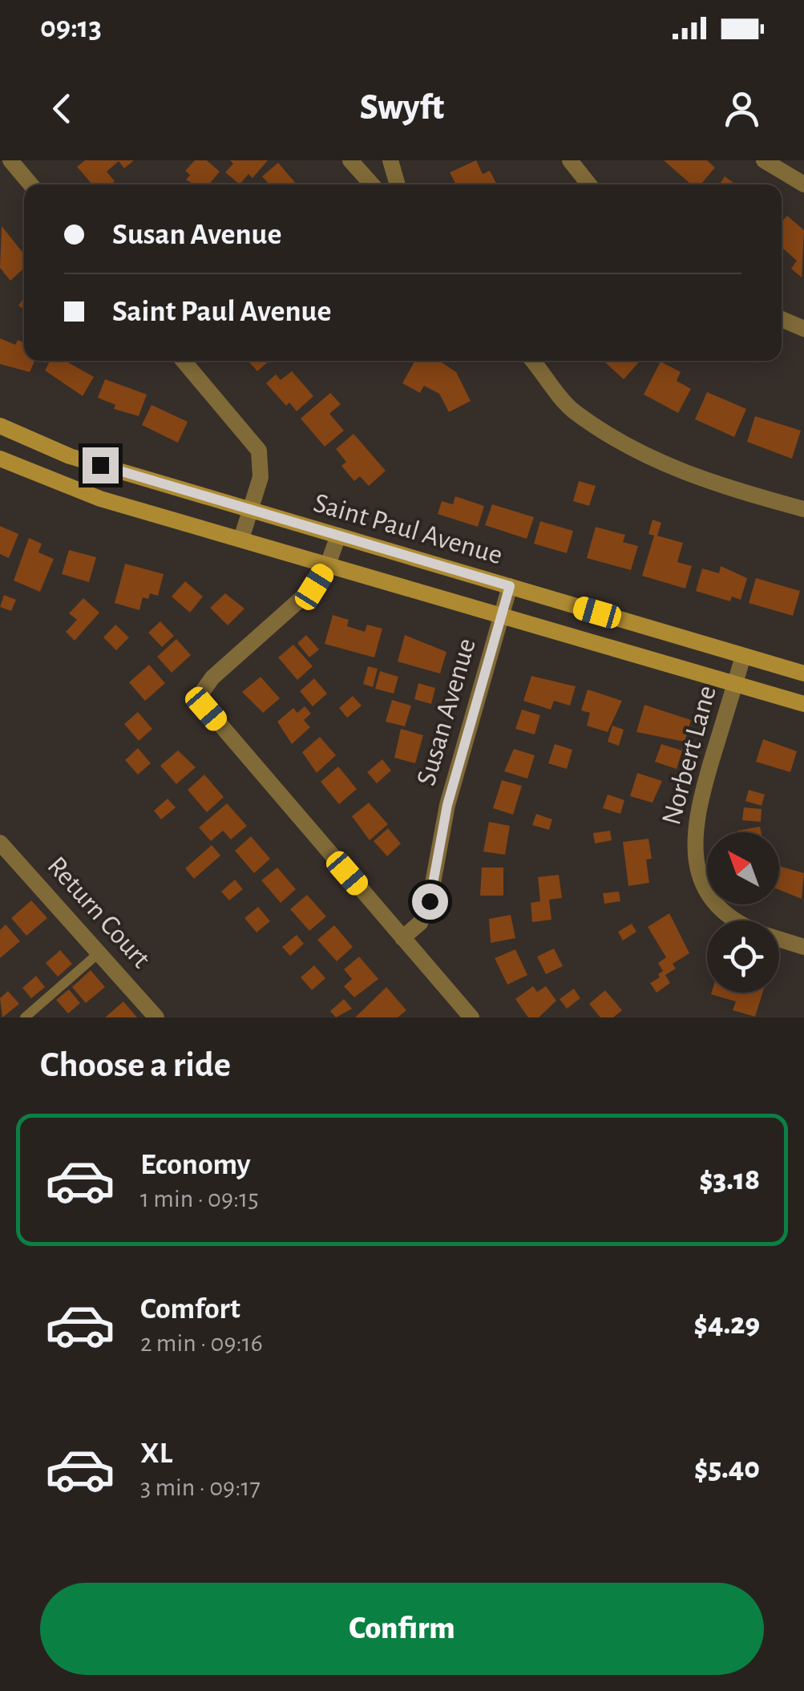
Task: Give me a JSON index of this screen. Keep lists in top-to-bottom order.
{
  "streets": {
    "main road": ["Saint Paul Avenue"],
    "street": ["Susan Avenue", "Norbert Lane", "Return Court"]
  },
  "crossings": [
    ["Saint Paul Avenue", "Susan Avenue"],
    ["Saint Paul Avenue", "Norbert Lane"]
  ],
  "north": "top left",
  "page": {
    "status": "09:13",
    "header": "Swyft",
    "banner": ["Susan Avenue", "Saint Paul Avenue"],
    "heading": "Choose a ride",
    "list": [
      {
        "name": "Economy",
        "note": "1 min · 09:15",
        "value": "$3.18"
      },
      {
        "name": "Comfort",
        "note": "2 min · 09:16",
        "value": "$4.29"
      },
      {
        "name": "XL",
        "note": "3 min · 09:17",
        "value": "$5.40"
      }
    ],
    "buttons": "Confirm"
  }
}
